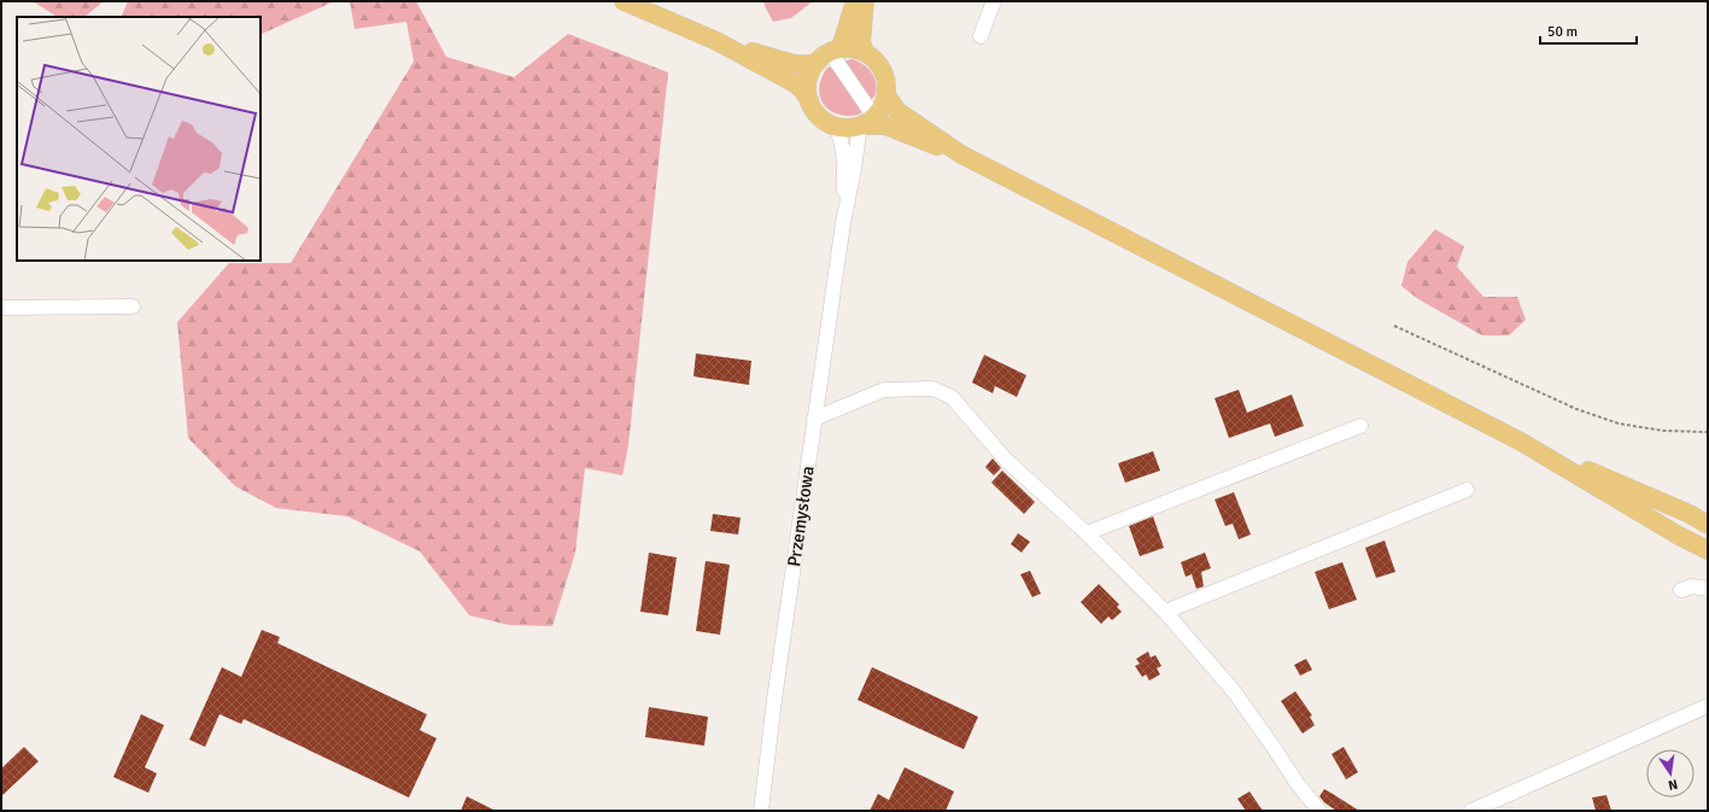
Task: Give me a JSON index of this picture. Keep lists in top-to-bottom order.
{
  "streets": {
    "street": ["Przemysłowa"]
  },
  "scale_bar": "50 m",
  "north": "bottom"
}
